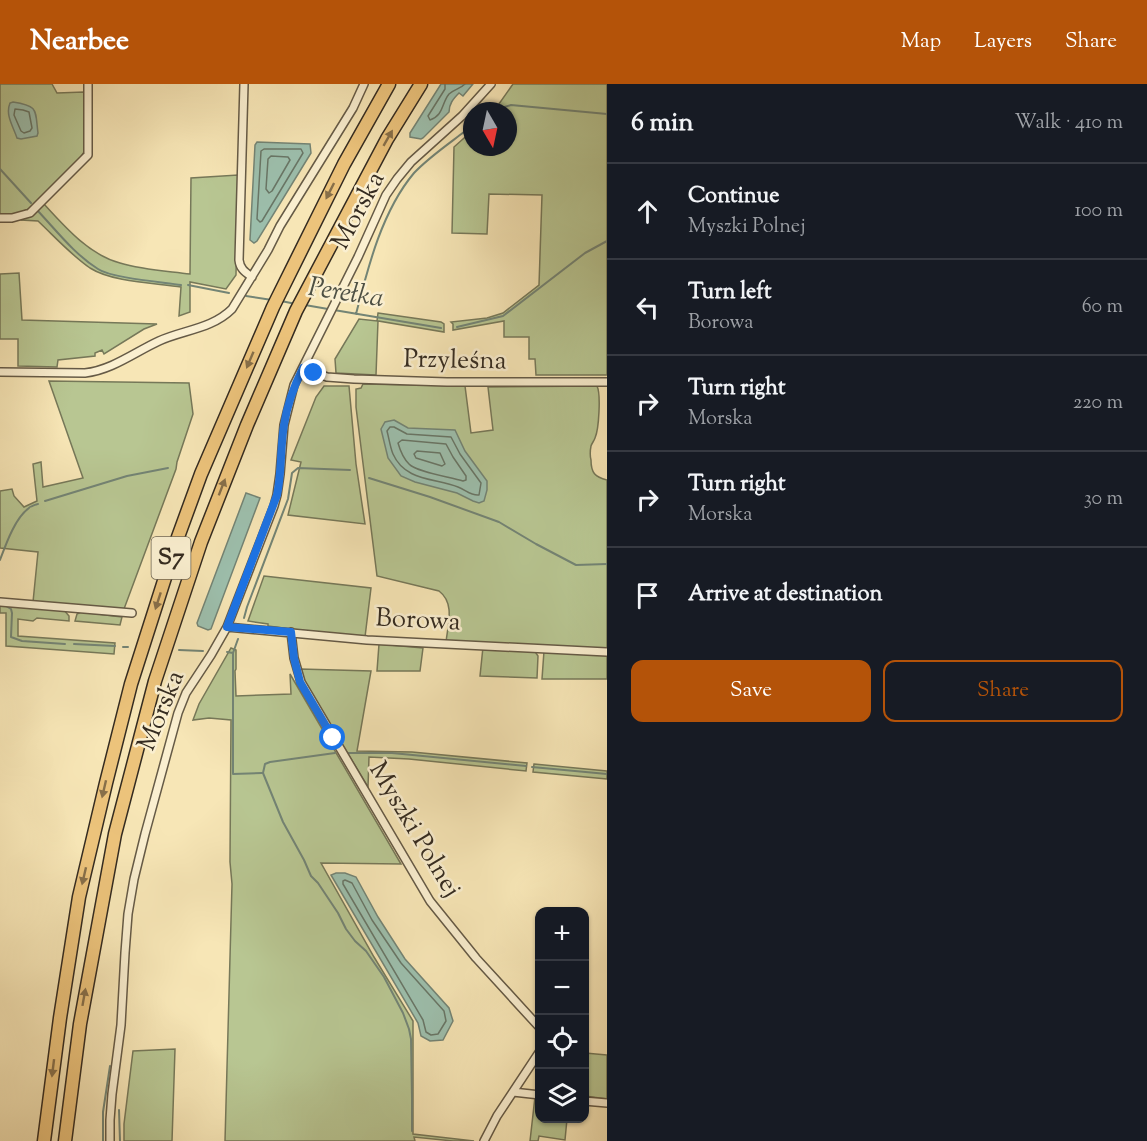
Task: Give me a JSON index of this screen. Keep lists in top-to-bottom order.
{
  "streets": {
    "highway": ["S7"],
    "street": [
      "Morska",
      "Przyleśna",
      "Borowa",
      "Myszki Polnej"
    ]
  },
  "crossings": [
    ["Morska", "Przyleśna"],
    ["Morska", "Borowa"],
    ["Borowa", "Myszki Polnej"]
  ],
  "water": ["Perełka"],
  "north": "bottom",
  "page": {
    "header": "Nearbee",
    "nav": ["Map", "Layers", "Share"],
    "heading": ["6 min", "Walk · 410 m"],
    "list": [
      ["Continue", "Myszki Polnej", "100 m"],
      ["Turn left", "Borowa", "60 m"],
      ["Turn right", "Morska", "220 m"],
      ["Turn right", "Morska", "30 m"],
      "Arrive at destination"
    ],
    "buttons": ["Save", "Share"],
    "map_buttons": ["+", "−"]
  }
}
